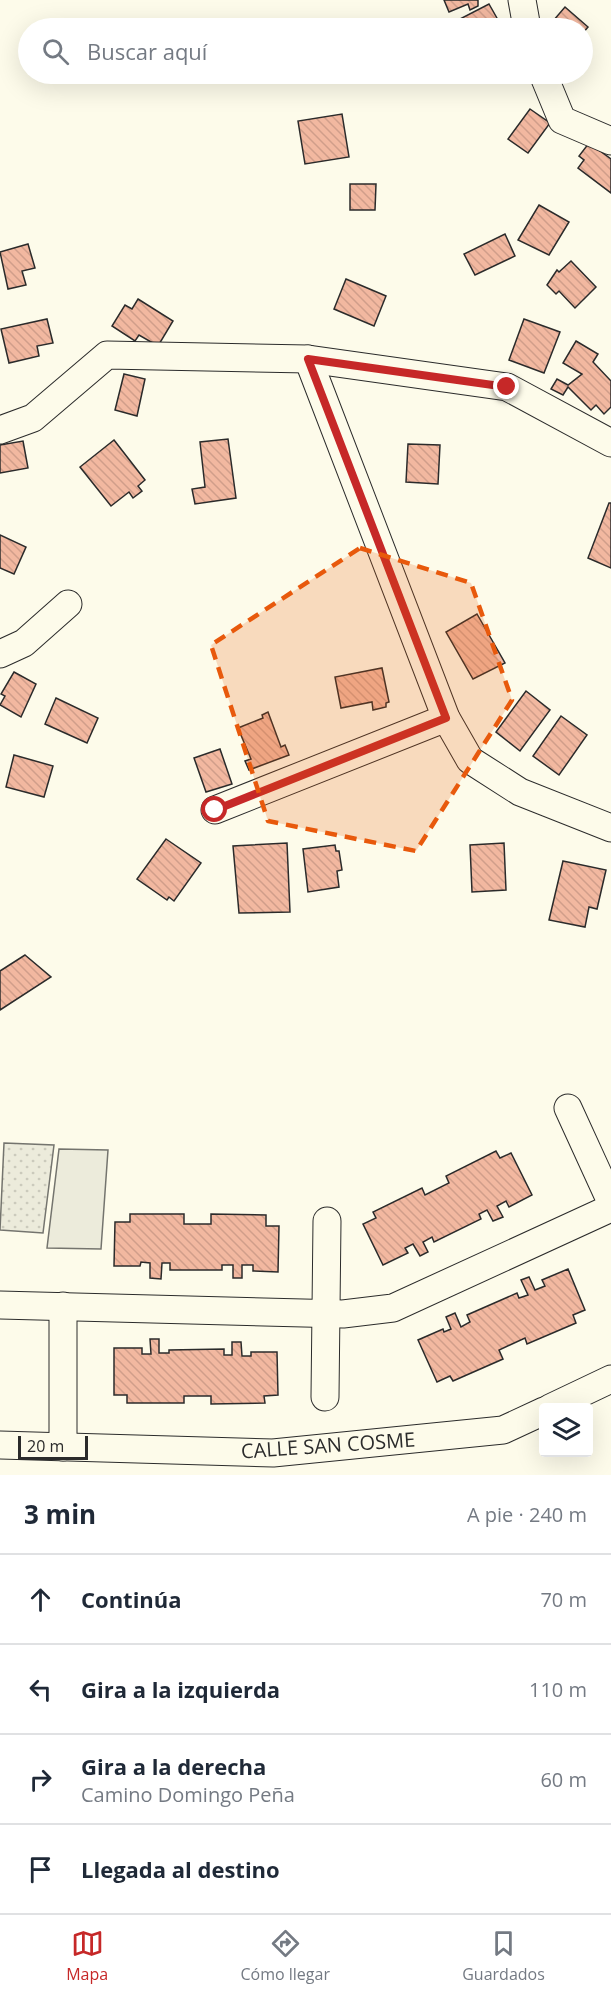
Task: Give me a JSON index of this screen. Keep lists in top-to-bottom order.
{
  "streets": {
    "street": ["CALLE SAN COSME"]
  },
  "scale_bar": "20 m",
  "page": {
    "search": "Buscar aquí",
    "scale": "20 m",
    "heading": ["3 min", "A pie · 240 m"],
    "list": [
      ["Continúa", "70 m"],
      ["Gira a la izquierda", "110 m"],
      ["Gira a la derecha", "Camino Domingo Peña", "60 m"],
      "Llegada al destino"
    ],
    "nav": ["Mapa", "Cómo llegar", "Guardados"]
  }
}
